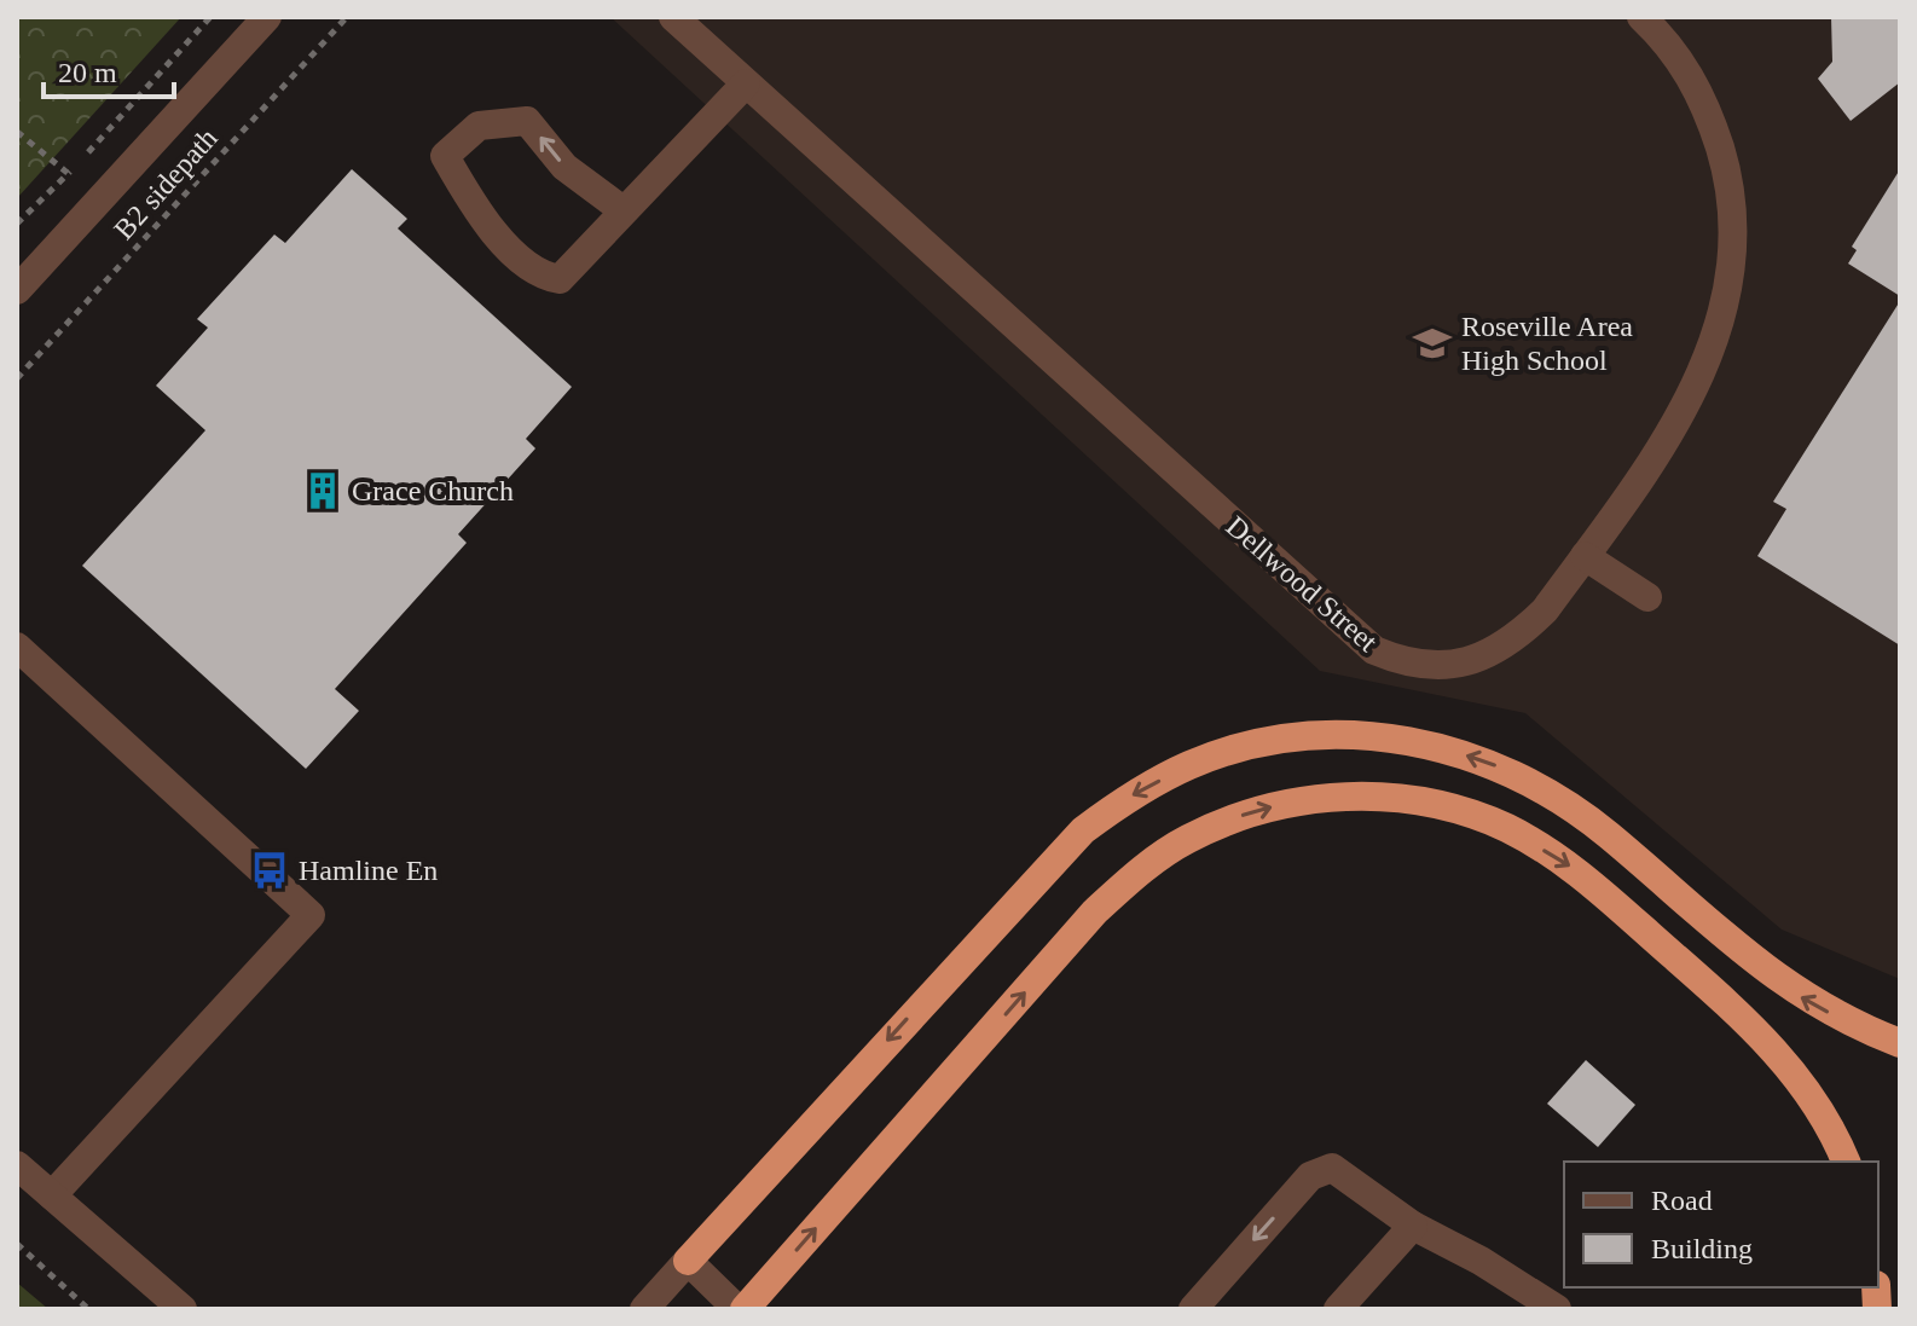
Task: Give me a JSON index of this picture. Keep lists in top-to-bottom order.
{
  "streets": {
    "street": ["Dellwood Street"],
    "path": ["B2 sidepath"]
  },
  "places": {
    "school or university": ["Roseville Area High School"],
    "building": ["Grace Church"],
    "bus stop": ["Hamline En"]
  },
  "legend": ["Road", "Building"],
  "scale_bar": "20 m"
}
